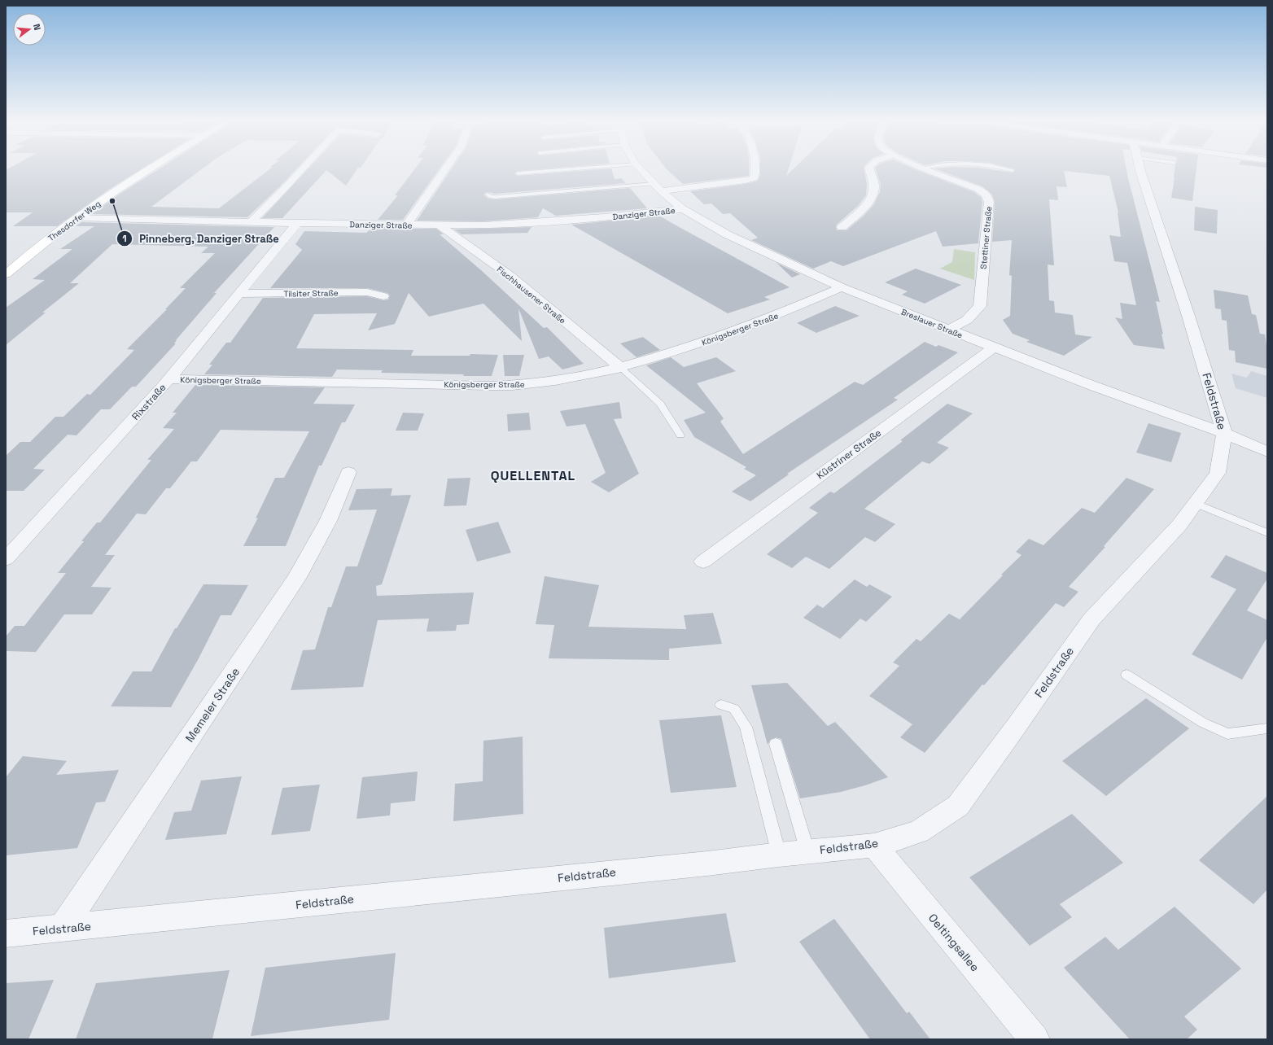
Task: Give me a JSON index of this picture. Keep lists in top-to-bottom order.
{
  "streets": {
    "street": [
      "Danziger Straße",
      "Thesdorfer Weg",
      "Stettiner Straße",
      "Tilsiter Straße",
      "Fischhausener Straße",
      "Breslauer Straße",
      "Königsberger Straße",
      "Feldstraße",
      "Rixstraße",
      "Küstriner Straße",
      "Memeler Straße",
      "Oeltingsallee"
    ]
  },
  "crossings": [
    ["Danziger Straße", "Thesdorfer Weg"],
    ["Danziger Straße", "Fischhausener Straße"],
    ["Danziger Straße", "Breslauer Straße"],
    ["Danziger Straße", "Rixstraße"],
    ["Stettiner Straße", "Breslauer Straße"],
    ["Tilsiter Straße", "Rixstraße"],
    ["Fischhausener Straße", "Königsberger Straße"],
    ["Breslauer Straße", "Königsberger Straße"],
    ["Breslauer Straße", "Feldstraße"],
    ["Breslauer Straße", "Küstriner Straße"],
    ["Königsberger Straße", "Rixstraße"],
    ["Feldstraße", "Memeler Straße"],
    ["Feldstraße", "Oeltingsallee"]
  ],
  "districts": ["QUELLENTAL"],
  "places": ["Pinneberg, Danziger Straße"],
  "north": "right"
}
